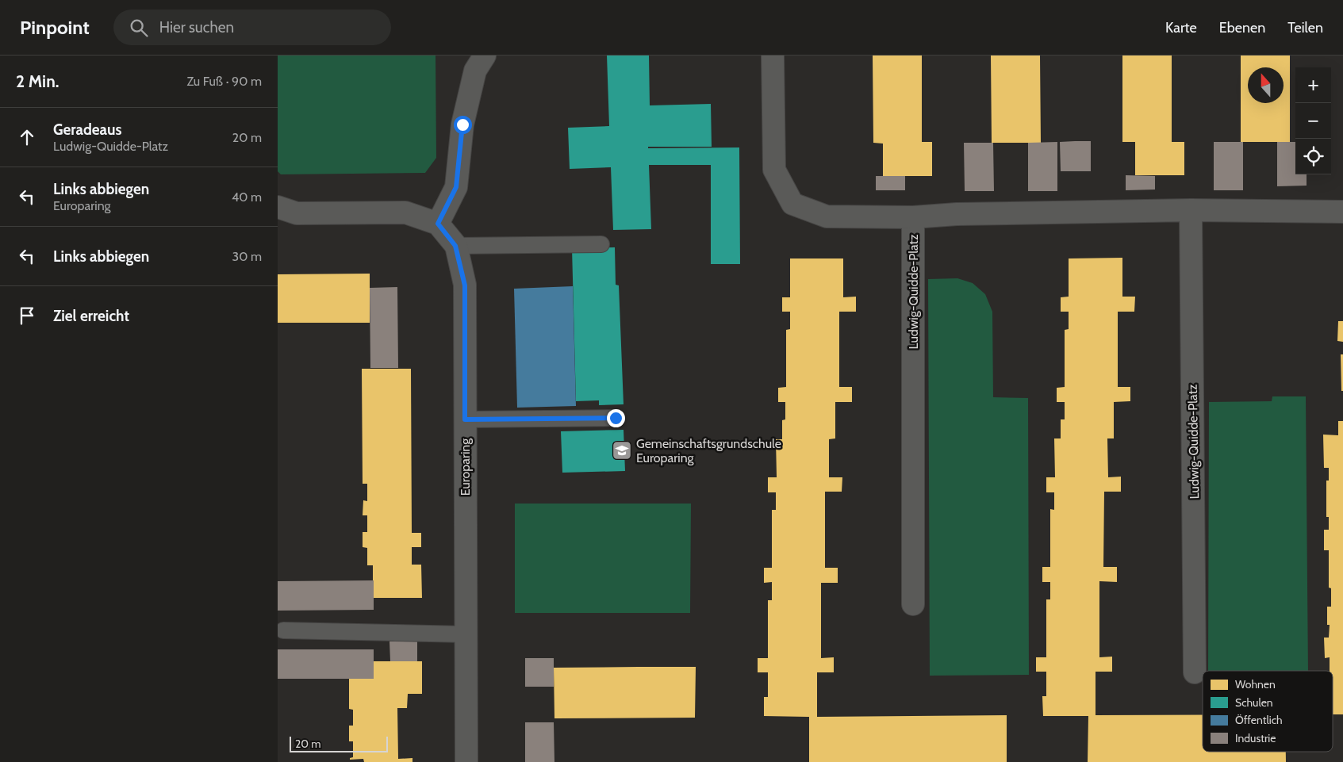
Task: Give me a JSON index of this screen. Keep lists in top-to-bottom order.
{
  "streets": {
    "street": ["Ludwig-Quidde-Platz", "Europaring"]
  },
  "places": {
    "school or university": ["Gemeinschaftsgrundschule Europaring"]
  },
  "legend": [
    "Wohnen",
    "Schulen",
    "Öffentlich",
    "Industrie"
  ],
  "scale_bar": "20 m",
  "north": "top",
  "page": {
    "header": "Pinpoint",
    "search": "Hier suchen",
    "nav": ["Karte", "Ebenen", "Teilen"],
    "heading": ["2 Min.", "Zu Fuß · 90 m"],
    "map_buttons": ["+", "−"],
    "list": [
      ["Geradeaus", "Ludwig-Quidde-Platz", "20 m"],
      ["Links abbiegen", "Europaring", "40 m"],
      ["Links abbiegen", "30 m"],
      "Ziel erreicht"
    ],
    "scale": "20 m"
  }
}
